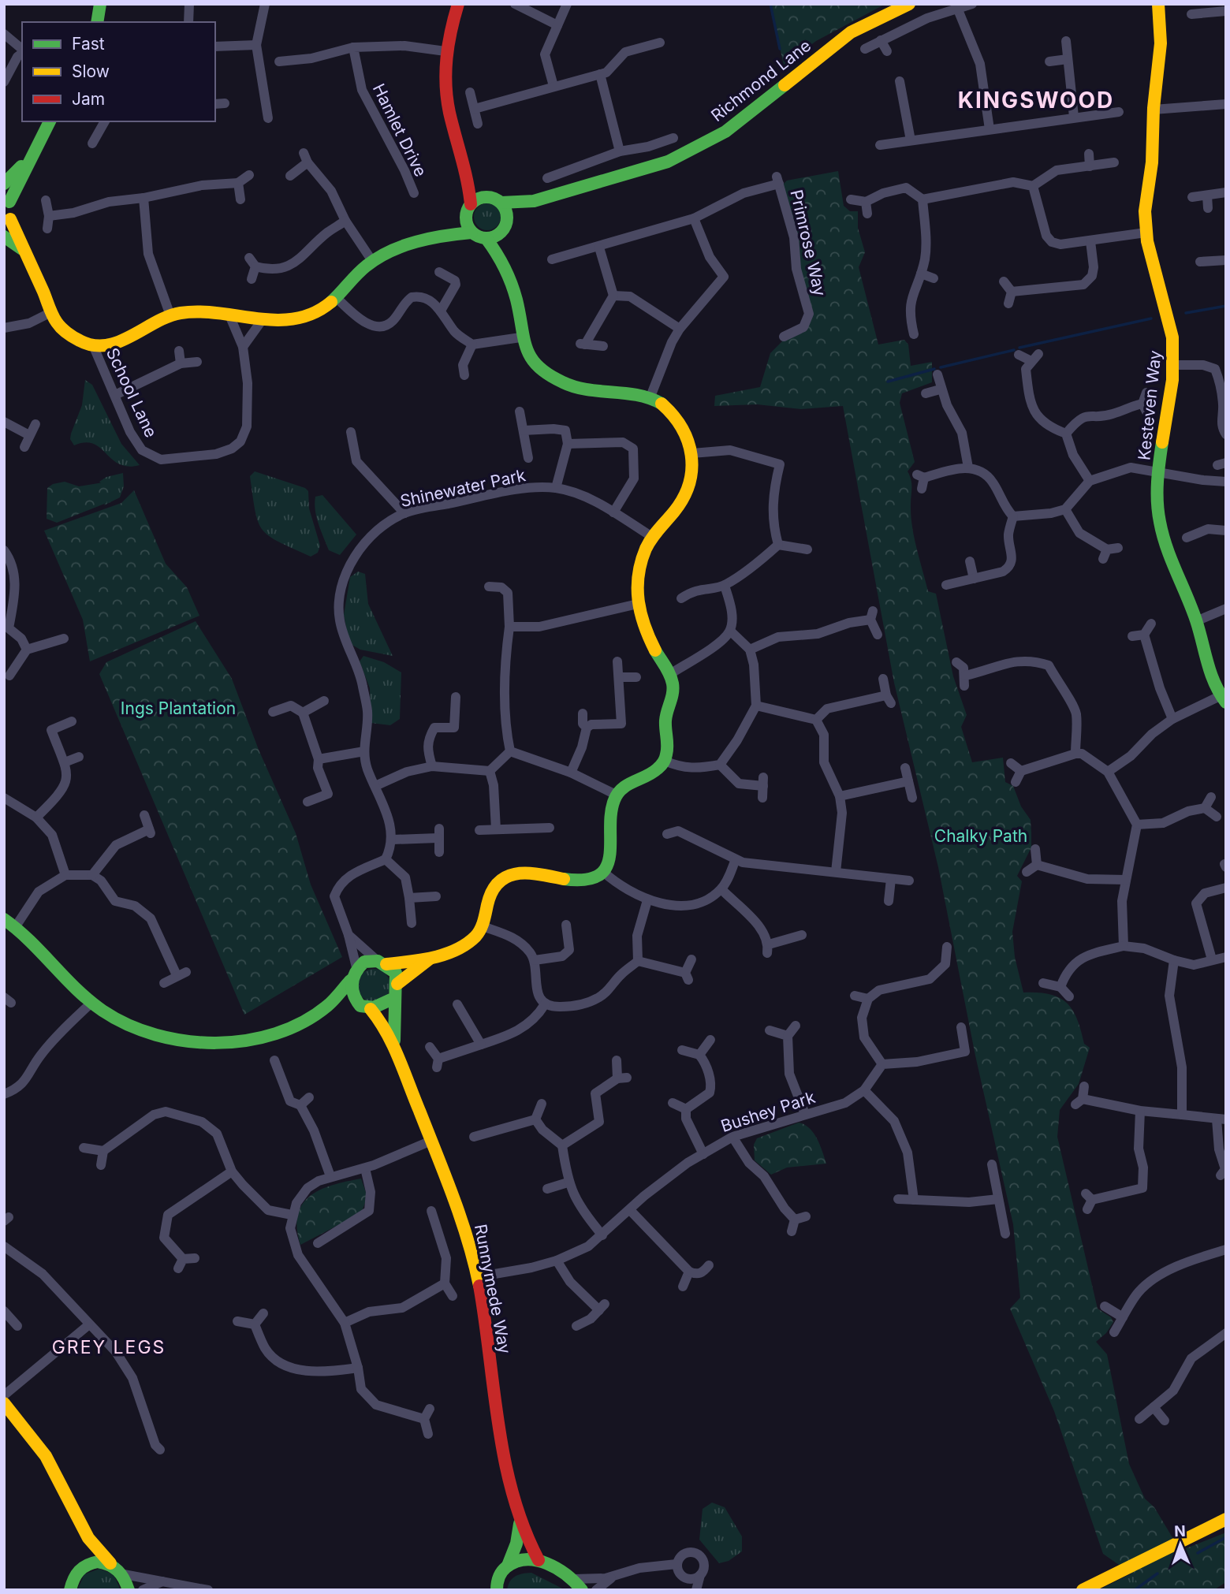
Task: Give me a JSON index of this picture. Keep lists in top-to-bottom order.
{
  "streets": {
    "street": [
      "Richmond Lane",
      "Hamlet Drive",
      "Primrose Way",
      "School Lane",
      "Kesteven Way",
      "Shinewater Park",
      "Bushey Park",
      "Runnymede Way"
    ]
  },
  "crossings": [
    ["Bushey Park", "Runnymede Way"]
  ],
  "districts": ["KINGSWOOD", "GREY LEGS"],
  "parks": ["Ings Plantation", "Chalky Path"],
  "legend": ["Fast", "Slow", "Jam"],
  "north": "top"
}
